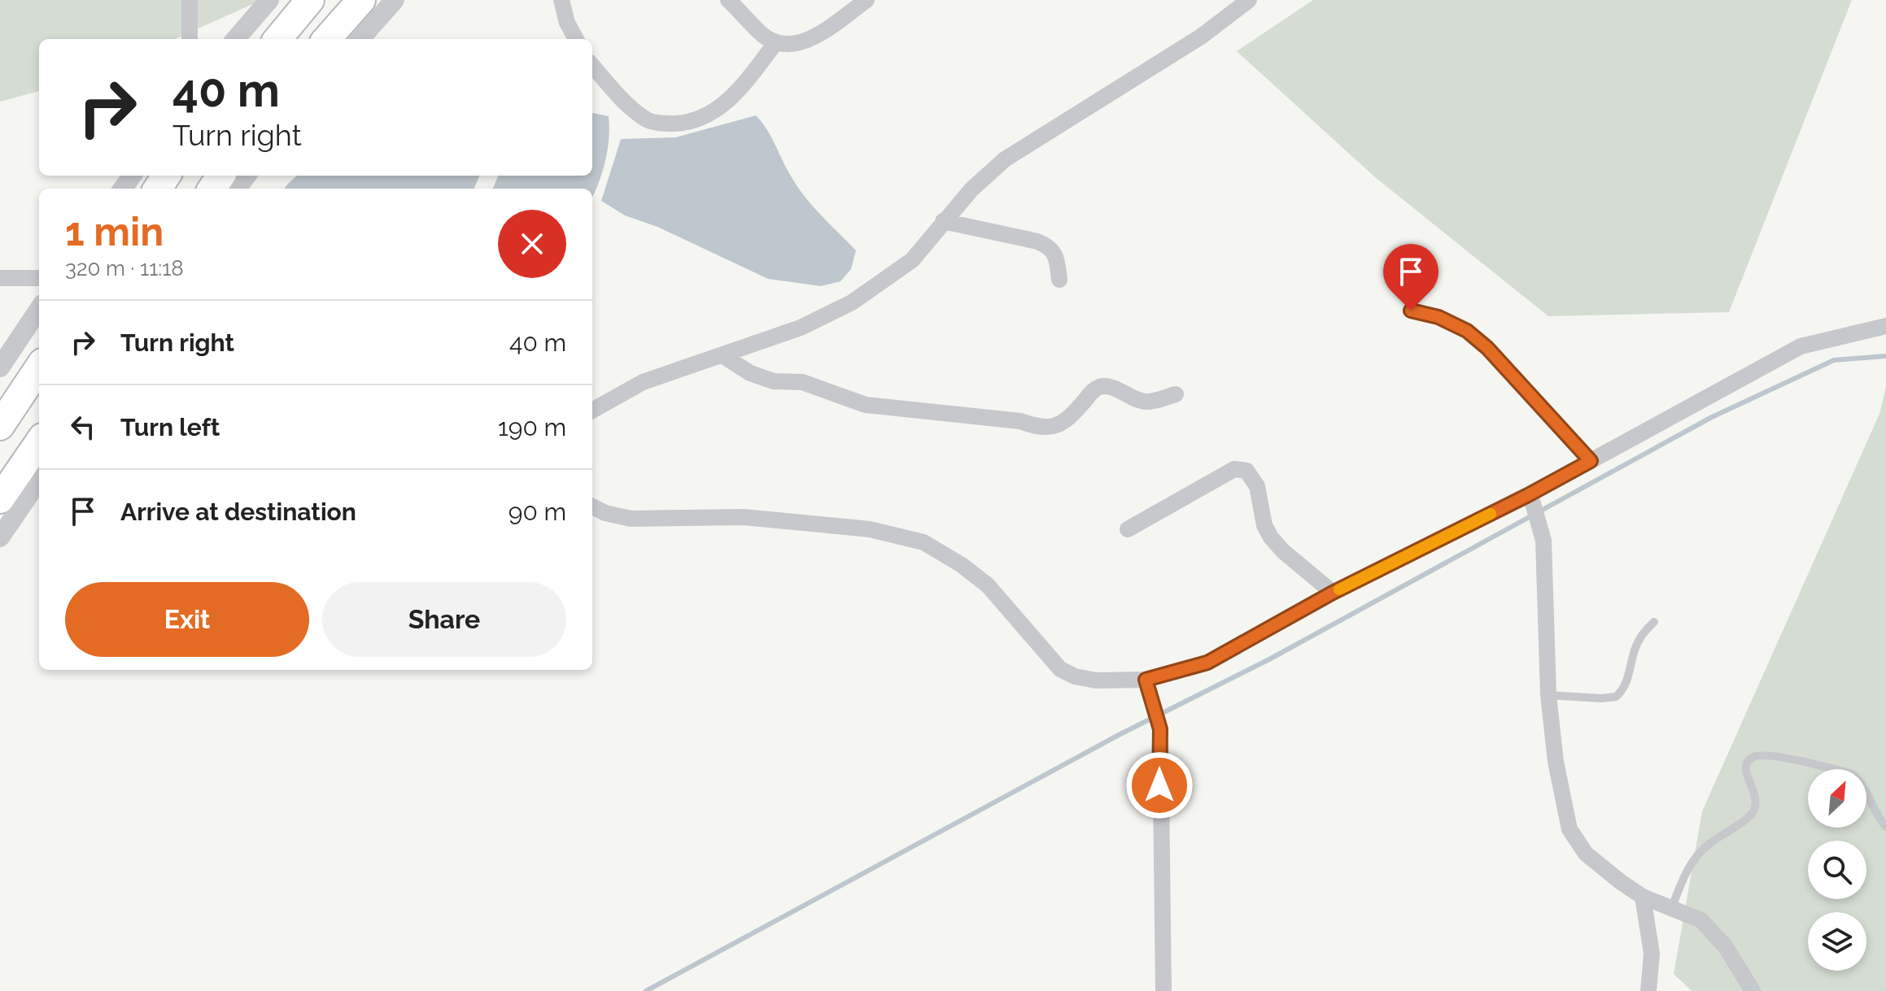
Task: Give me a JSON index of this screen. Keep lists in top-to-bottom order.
{
  "north": "top right",
  "page": {
    "turn": ["40 m", "Turn right"],
    "heading": ["1 min", "320 m · 11:18"],
    "list": [
      {
        "name": "Turn right",
        "value": "40 m"
      },
      {
        "name": "Turn left",
        "value": "190 m"
      },
      {
        "name": "Arrive at destination",
        "value": "90 m"
      }
    ],
    "buttons": ["Exit", "Share"]
  }
}
